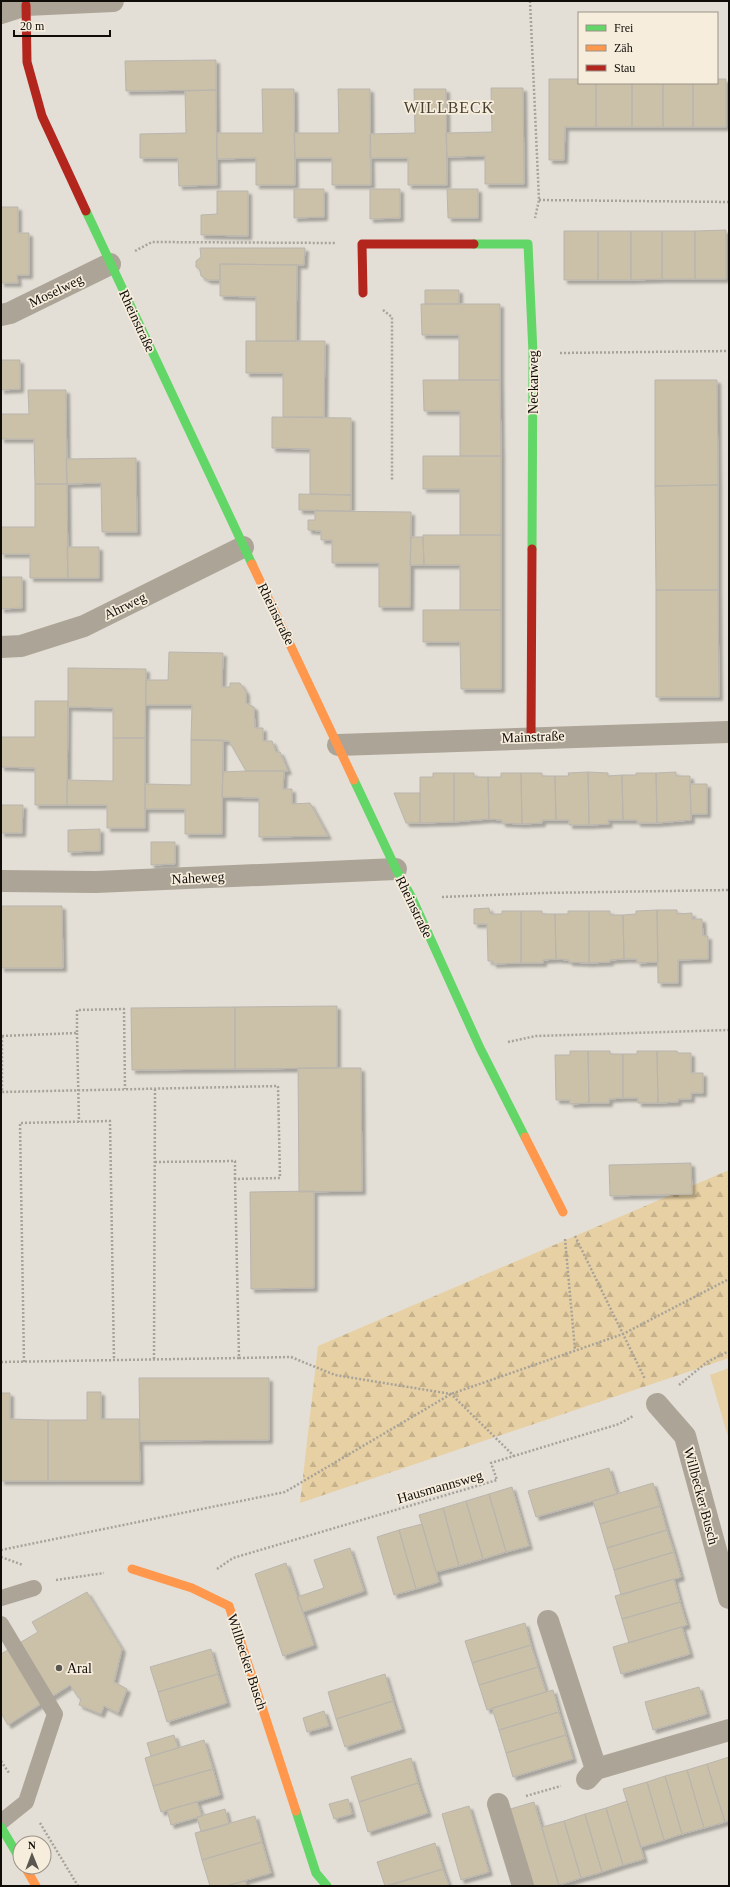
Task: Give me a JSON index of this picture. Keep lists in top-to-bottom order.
{
  "streets": {
    "street": [
      "Moselweg",
      "Rheinstraße",
      "Neckarweg",
      "Ahrweg",
      "Mainstraße",
      "Naheweg",
      "Willbecker Busch"
    ],
    "path": ["Hausmannsweg"]
  },
  "crossings": [
    ["Moselweg", "Rheinstraße"],
    ["Rheinstraße", "Ahrweg"],
    ["Rheinstraße", "Mainstraße"],
    ["Rheinstraße", "Naheweg"],
    ["Neckarweg", "Mainstraße"],
    ["Hausmannsweg", "Willbecker Busch"]
  ],
  "districts": ["WILLBECK"],
  "places": ["Aral"],
  "legend": ["Frei", "Zäh", "Stau"],
  "scale_bar": "20 m",
  "north": "top"
}
